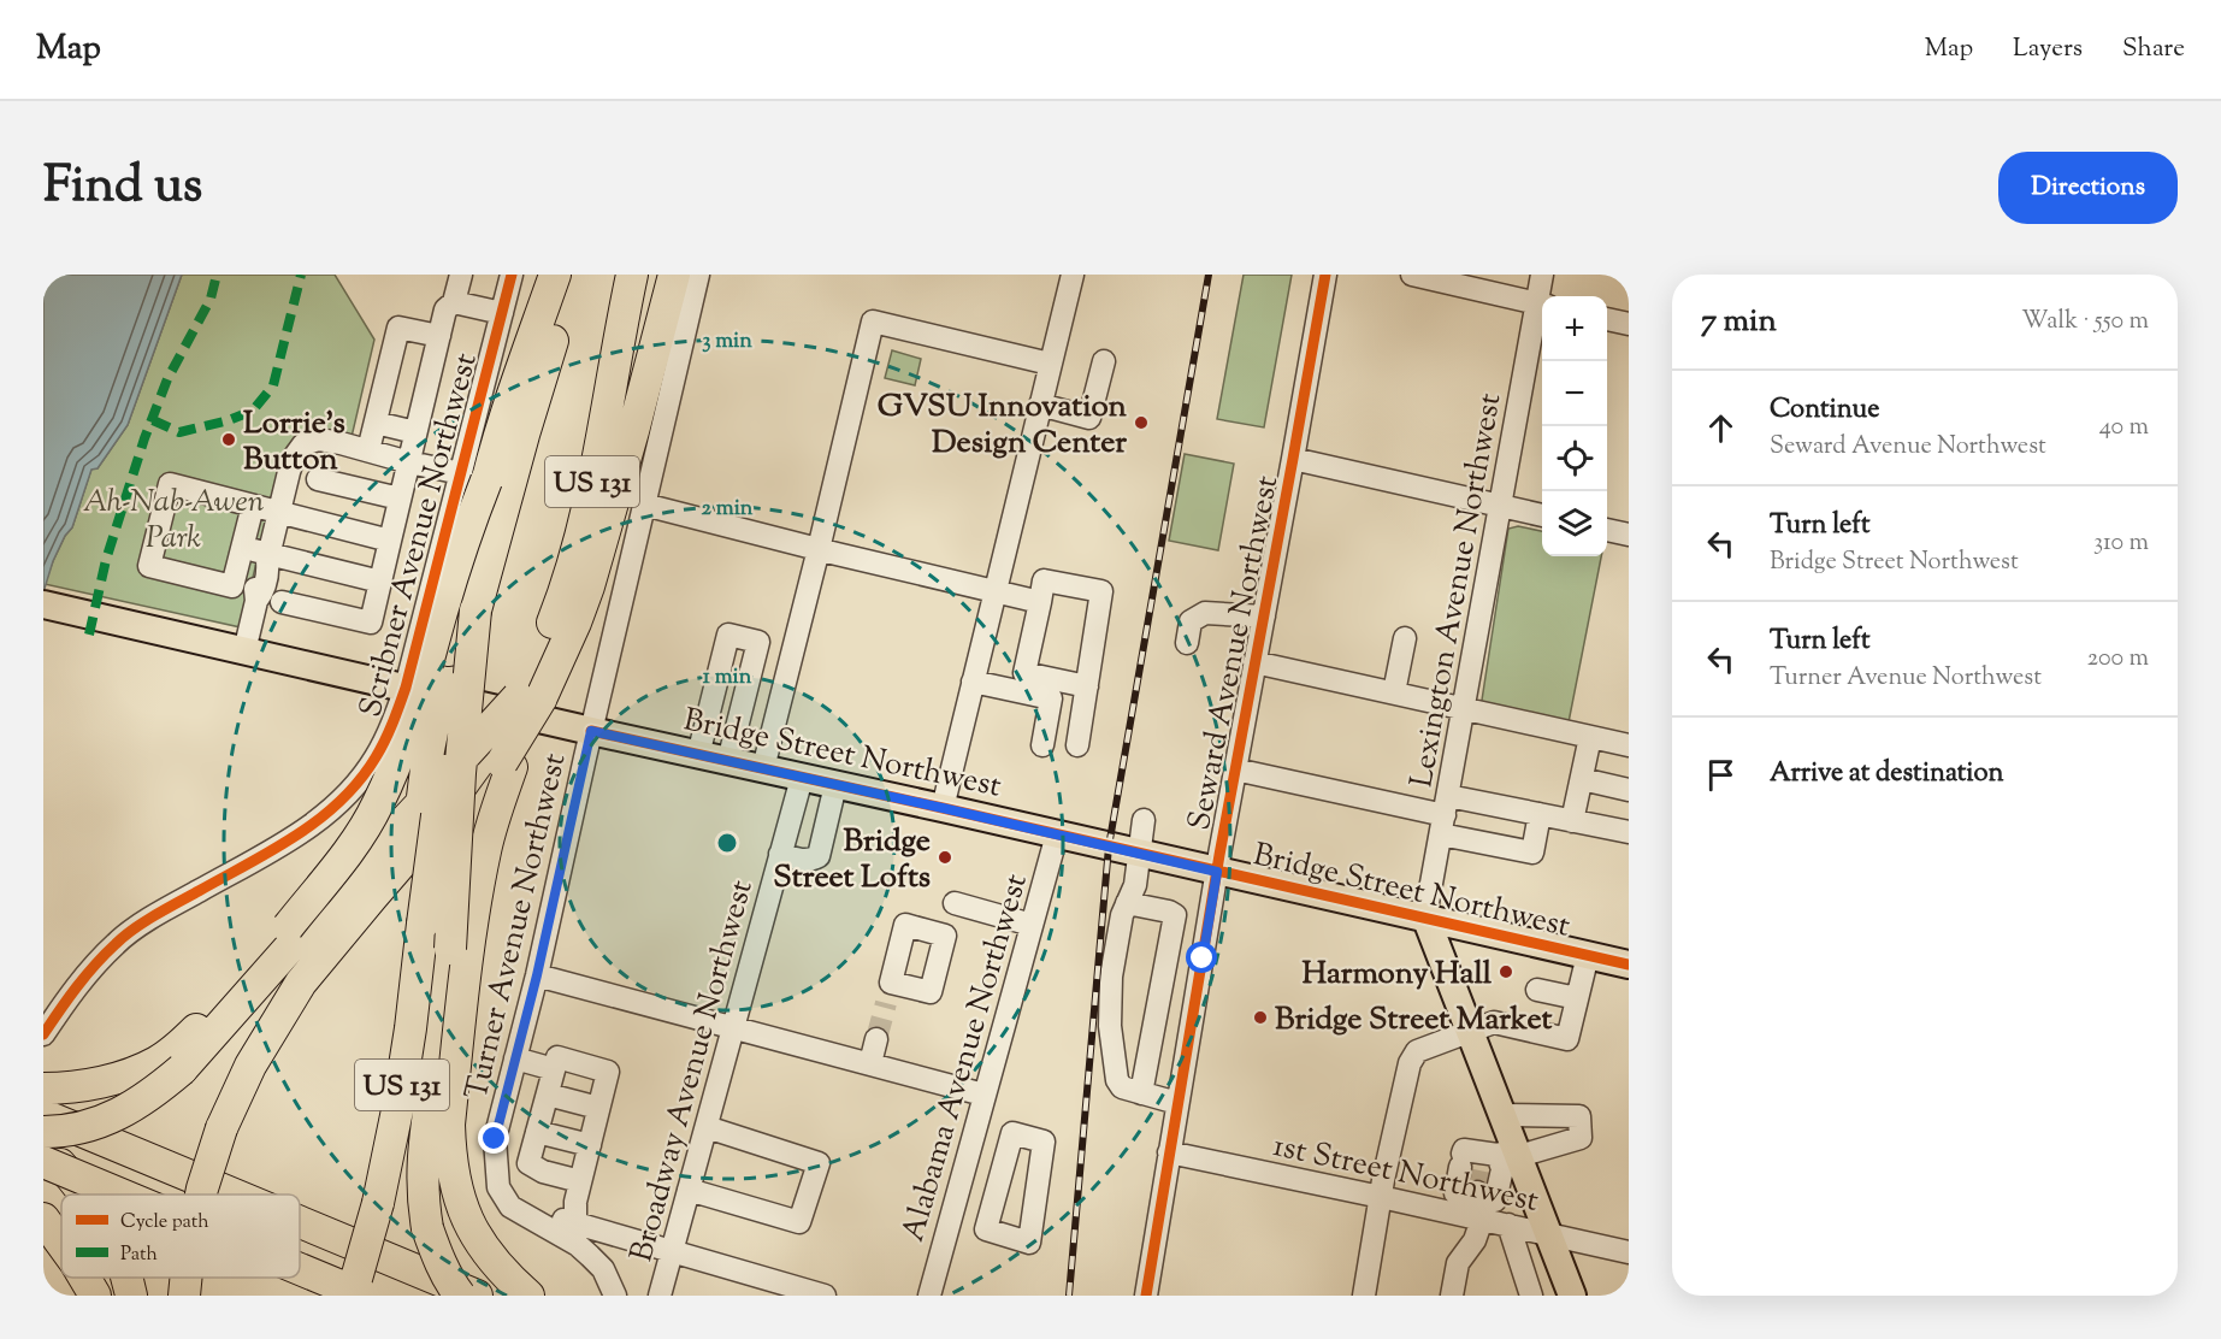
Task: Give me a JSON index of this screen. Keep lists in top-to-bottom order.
{
  "streets": {
    "highway": ["US 131"],
    "main road": ["Bridge Street Northwest"],
    "street": [
      "Scribner Avenue Northwest",
      "Lexington Avenue Northwest",
      "Seward Avenue Northwest",
      "Turner Avenue Northwest",
      "Alabama Avenue Northwest",
      "Broadway Avenue Northwest",
      "1st Street Northwest"
    ]
  },
  "crossings": [
    ["Scribner Avenue Northwest", "Bridge Street Northwest"],
    ["Lexington Avenue Northwest", "Bridge Street Northwest"],
    ["Seward Avenue Northwest", "Bridge Street Northwest"],
    ["Seward Avenue Northwest", "1st Street Northwest"],
    ["Bridge Street Northwest", "Turner Avenue Northwest"],
    ["Bridge Street Northwest", "Alabama Avenue Northwest"],
    ["Bridge Street Northwest", "Broadway Avenue Northwest"]
  ],
  "parks": ["Ah-Nab-Awen Park"],
  "places": [
    "GVSU Innovation Design Center",
    "Lorrie's Button",
    "Bridge Street Lofts",
    "Harmony Hall",
    "Bridge Street Market"
  ],
  "legend": ["Cycle path", "Path"],
  "page": {
    "header": "Map",
    "nav": ["Map", "Layers", "Share"],
    "title": "Find us",
    "buttons": "Directions",
    "heading": ["7 min", "Walk · 550 m"],
    "map_buttons": ["+", "−"],
    "list": [
      ["Continue", "Seward Avenue Northwest", "40 m"],
      ["Turn left", "Bridge Street Northwest", "310 m"],
      ["Turn left", "Turner Avenue Northwest", "200 m"],
      "Arrive at destination"
    ]
  },
  "rings": ["3 min", "2 min", "1 min"]
}
